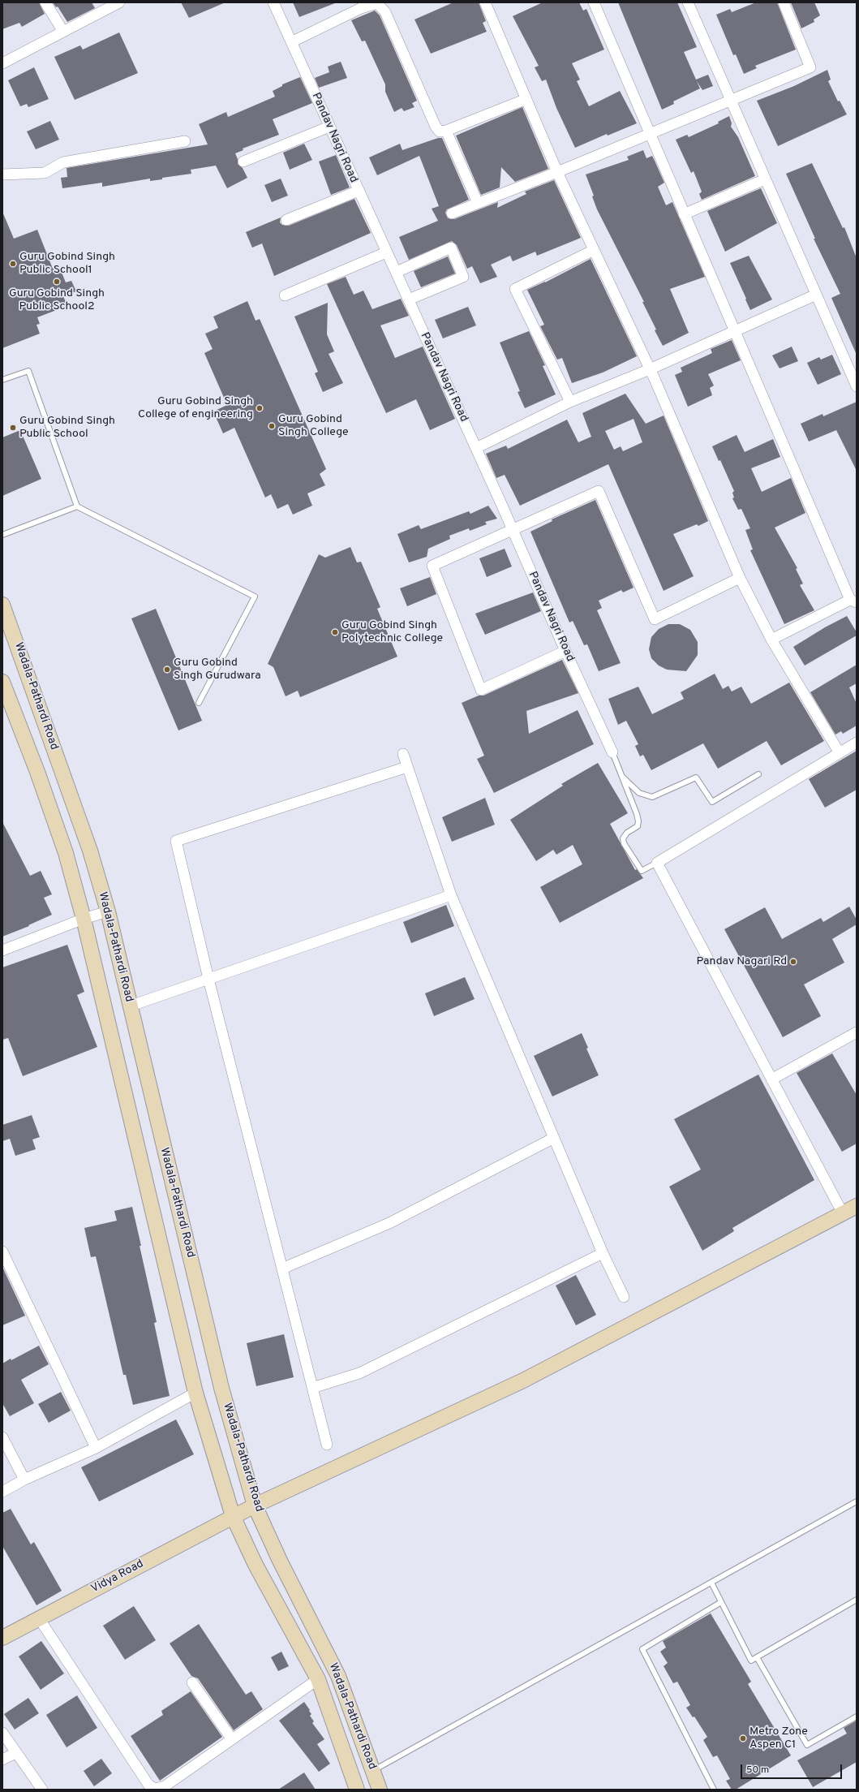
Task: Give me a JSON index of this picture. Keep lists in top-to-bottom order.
{
  "streets": {
    "main road": ["Wadala-Pathardi Road", "Vidya Road"],
    "street": ["Pandav Nagri Road"]
  },
  "crossings": [
    ["Wadala-Pathardi Road", "Vidya Road"]
  ],
  "places": [
    "Guru Gobind Singh Public School1",
    "Guru Gobind Singh Public School2",
    "Guru Gobind Singh College of engineering",
    "Guru Gobind Singh College",
    "Guru Gobind Singh Public School",
    "Guru Gobind Singh Polytechnic College",
    "Guru Gobind Singh Gurudwara",
    "Pandav Nagari Rd",
    "Metro Zone Aspen C1"
  ],
  "scale_bar": "50 m"
}
